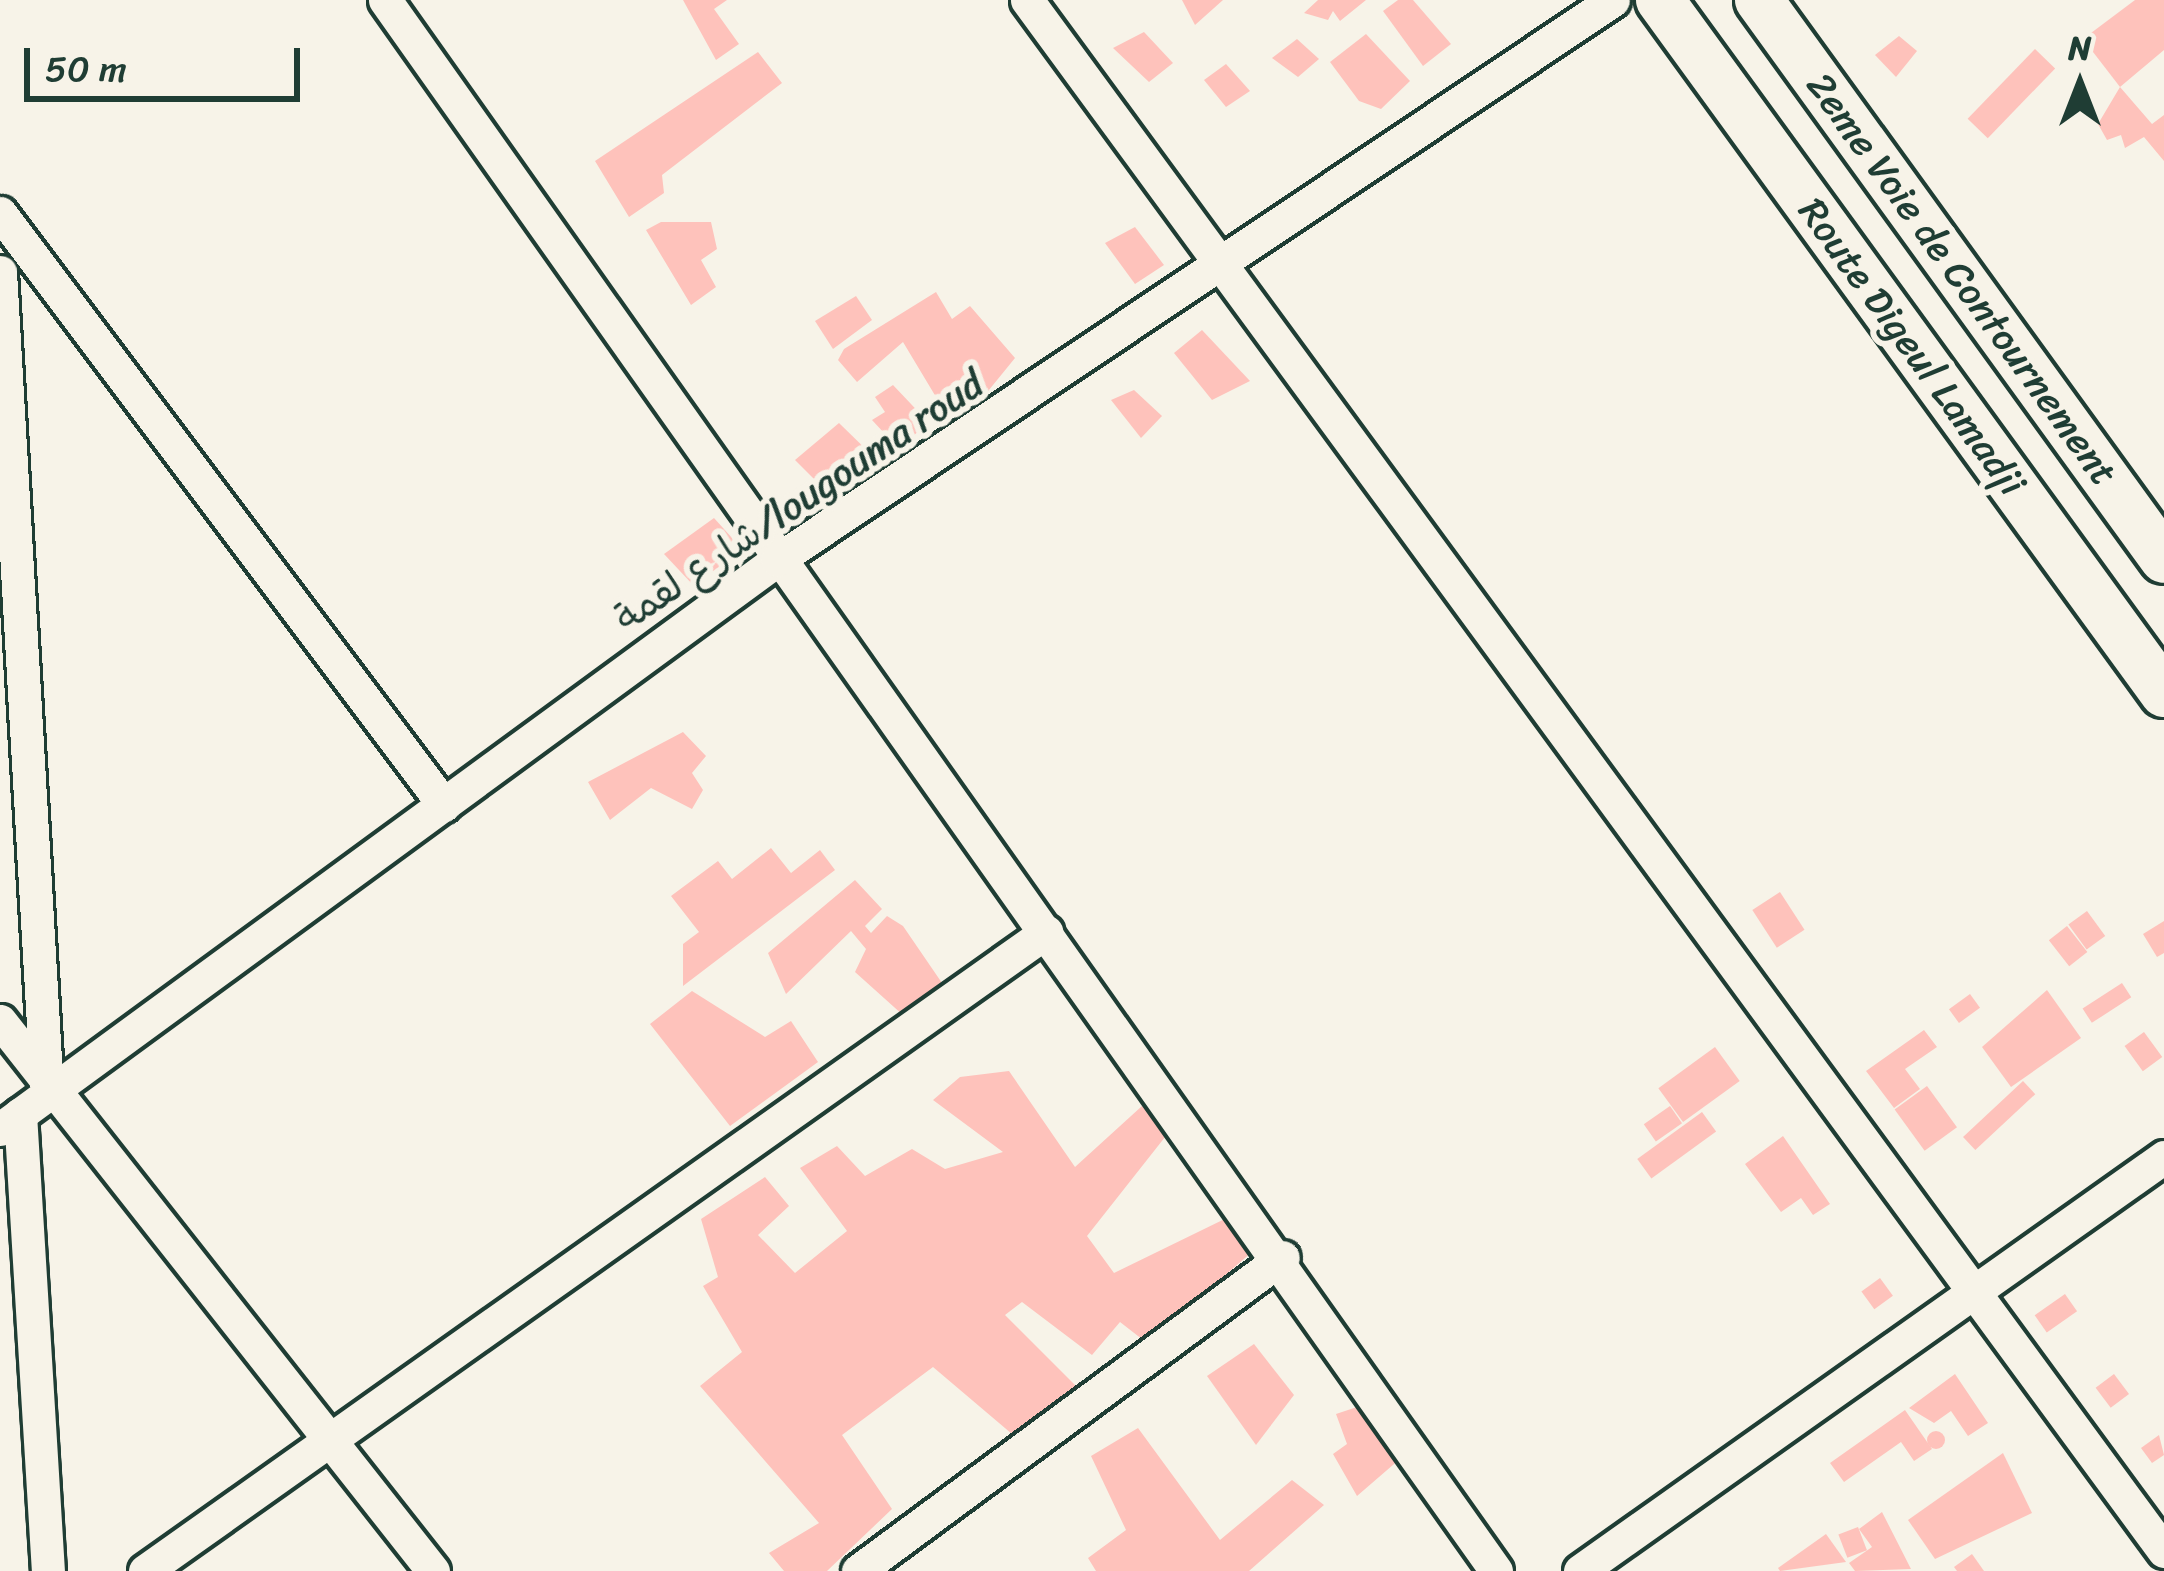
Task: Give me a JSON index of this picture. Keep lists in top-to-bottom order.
{
  "streets": {
    "main road": ["2eme Voie de Contournement", "Route Digeul Lamadji"],
    "street": ["شارع لقمة/lougouma roud"]
  },
  "scale_bar": "50 m",
  "north": "top"
}
